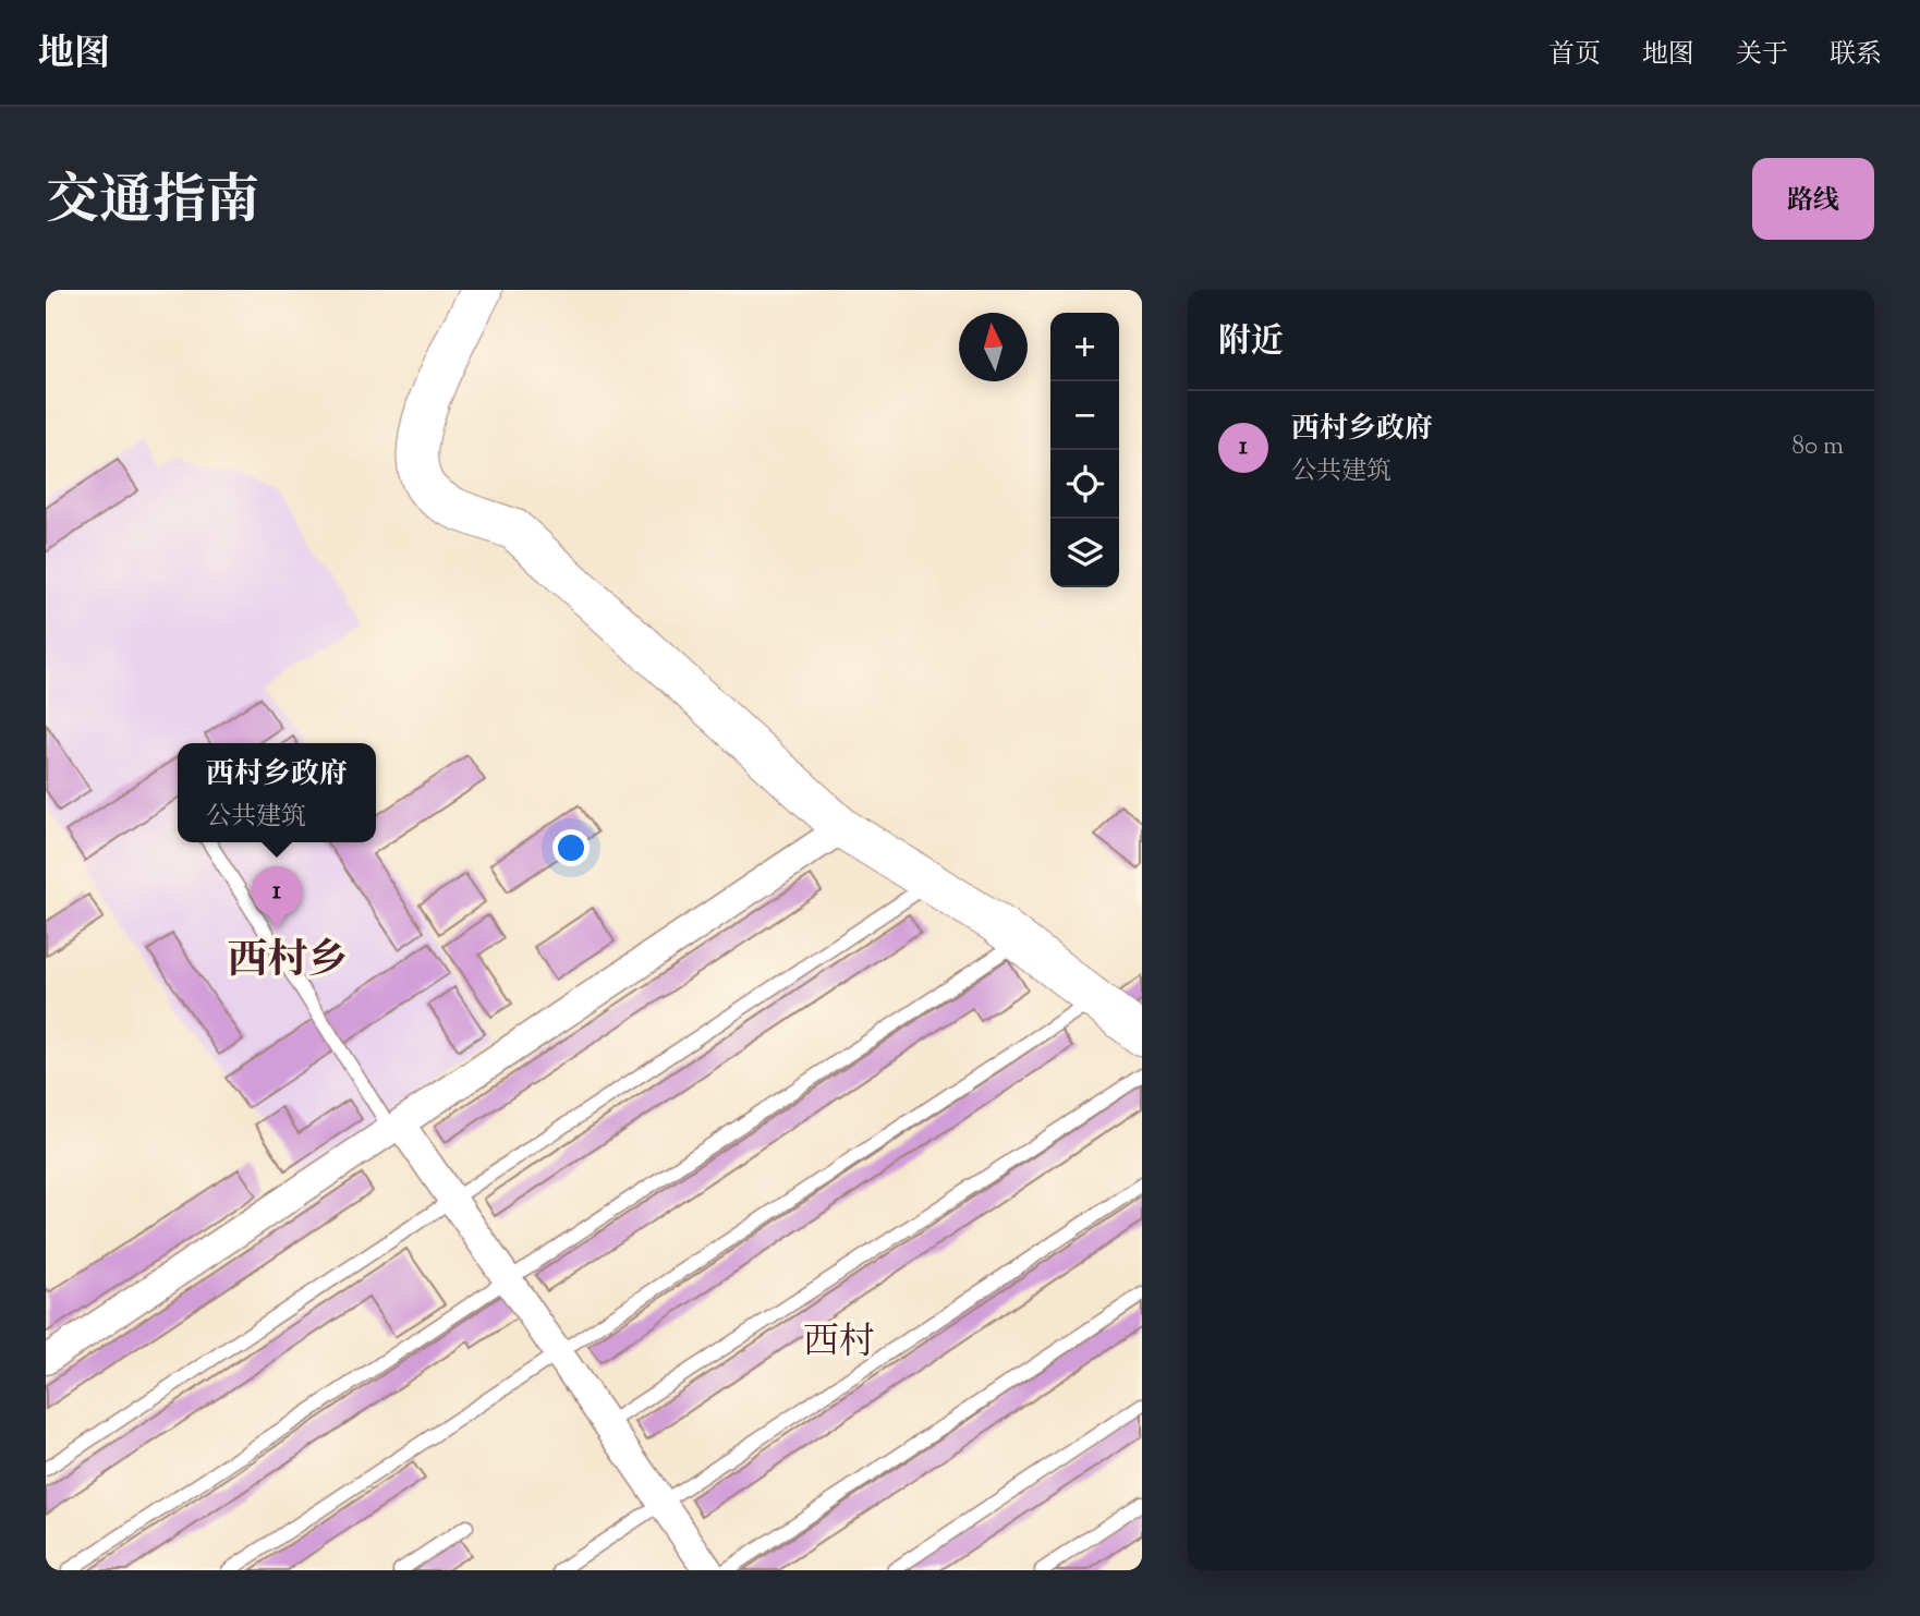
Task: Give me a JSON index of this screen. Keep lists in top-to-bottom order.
{
  "districts": ["西村乡", "西村"],
  "north": "top",
  "page": {
    "header": "地图",
    "nav": [
      "首页",
      "地图",
      "关于",
      "联系"
    ],
    "title": "交通指南",
    "buttons": "路线",
    "heading": "附近",
    "map_buttons": ["+", "−"],
    "list": [
      {
        "mark": "1",
        "name": "西村乡政府",
        "note": "公共建筑",
        "value": "80 m"
      }
    ],
    "popup": ["西村乡政府", "公共建筑"],
    "pins": "1"
  }
}
